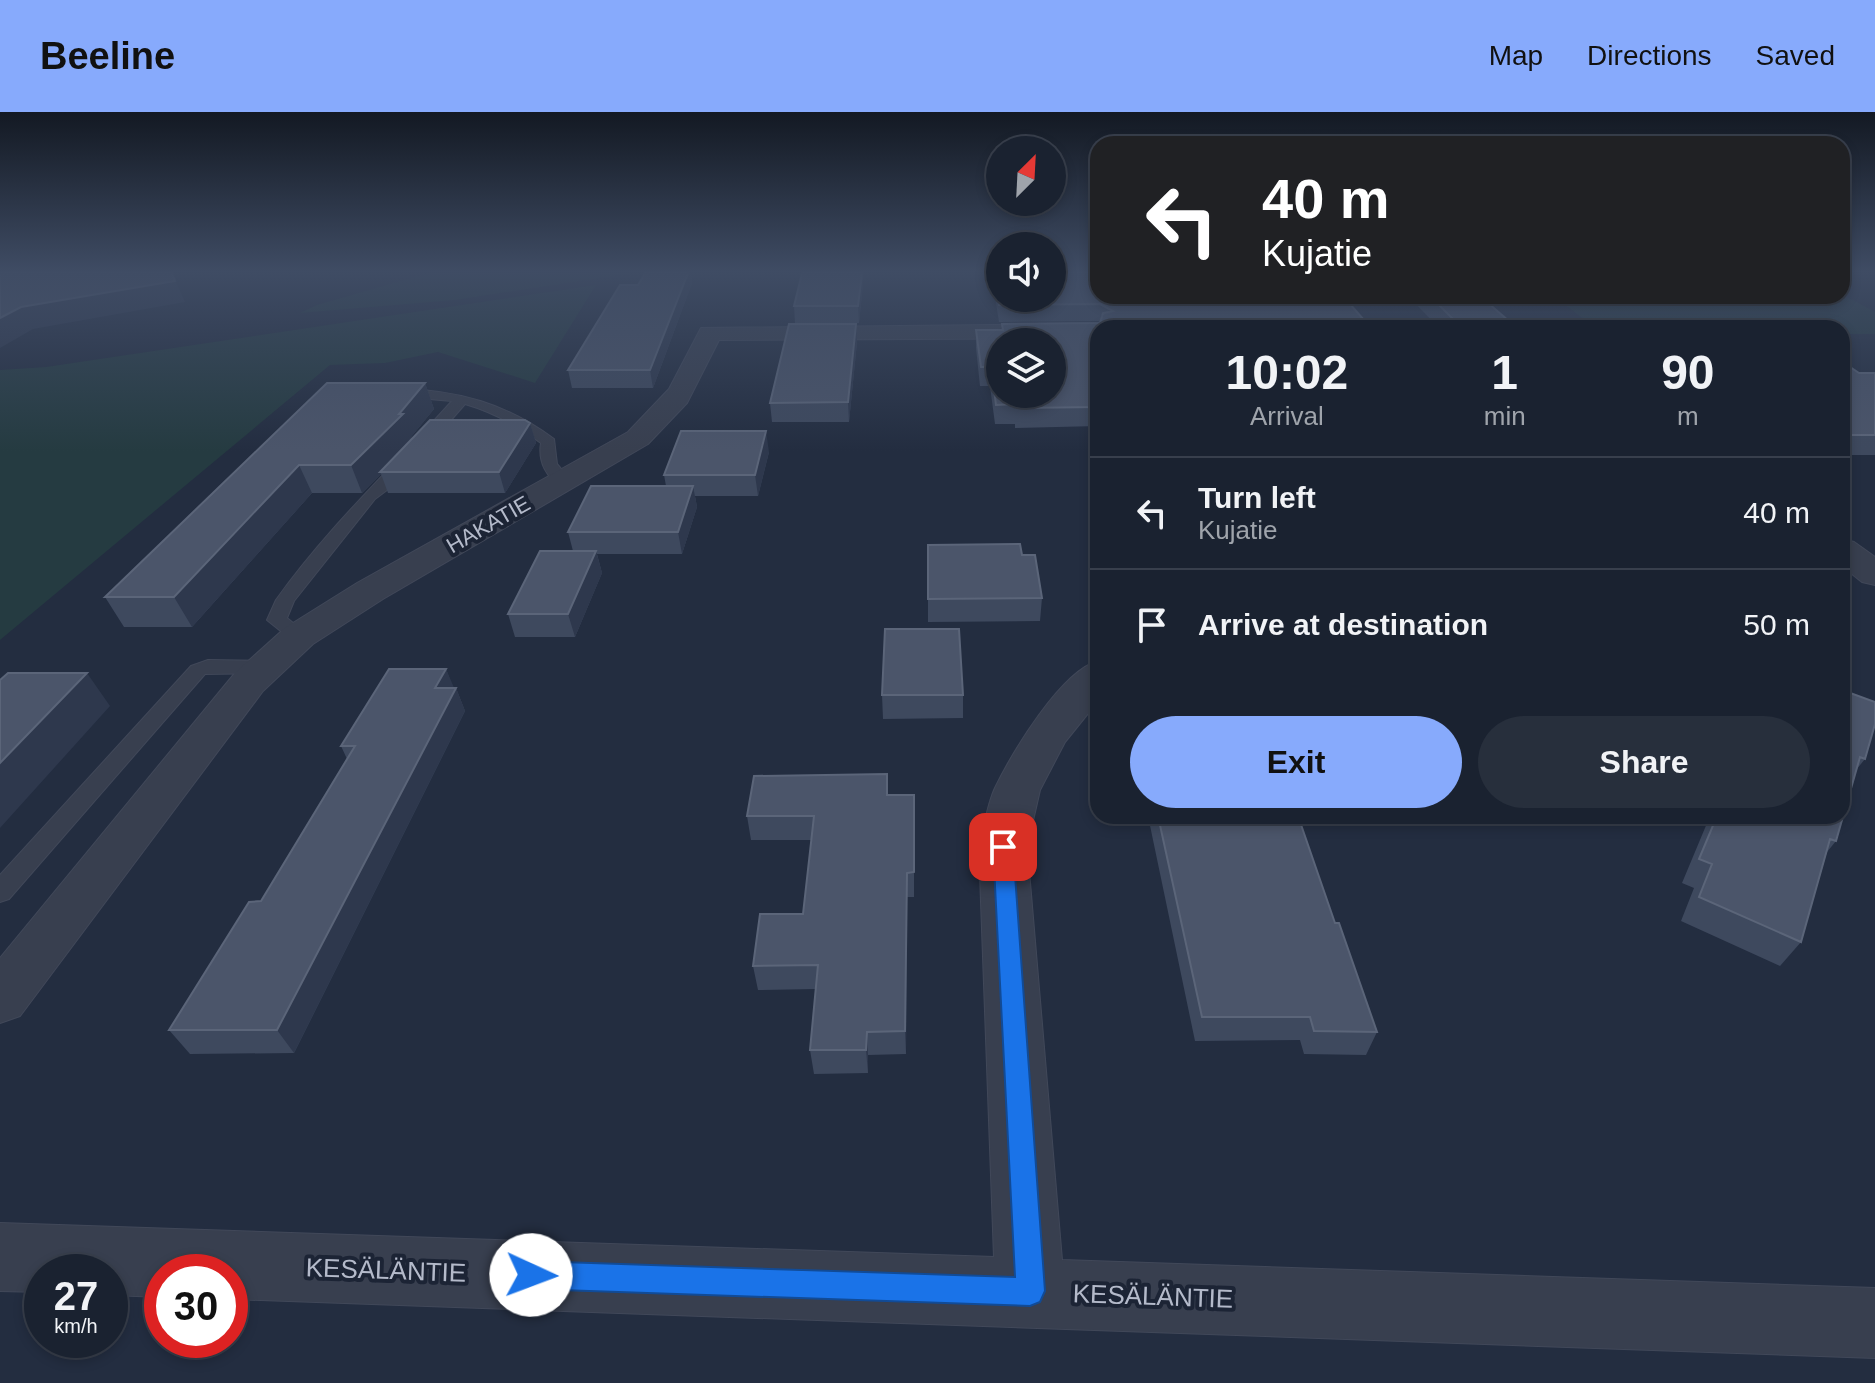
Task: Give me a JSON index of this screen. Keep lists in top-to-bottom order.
{
  "streets": {
    "street": ["HAKATIE", "KESÄLÄNTIE"]
  },
  "north": "top right",
  "page": {
    "header": "Beeline",
    "nav": ["Map", "Directions", "Saved"],
    "turn": ["40 m", "Kujatie"],
    "eta": [
      "10:02",
      "Arrival",
      "1",
      "min",
      "90",
      "m"
    ],
    "list": [
      {
        "name": "Turn left",
        "note": "Kujatie",
        "value": "40 m"
      },
      {
        "name": "Arrive at destination",
        "value": "50 m"
      }
    ],
    "buttons": ["Exit", "Share"],
    "speed": "27 km/h",
    "limit": "30"
  }
}
